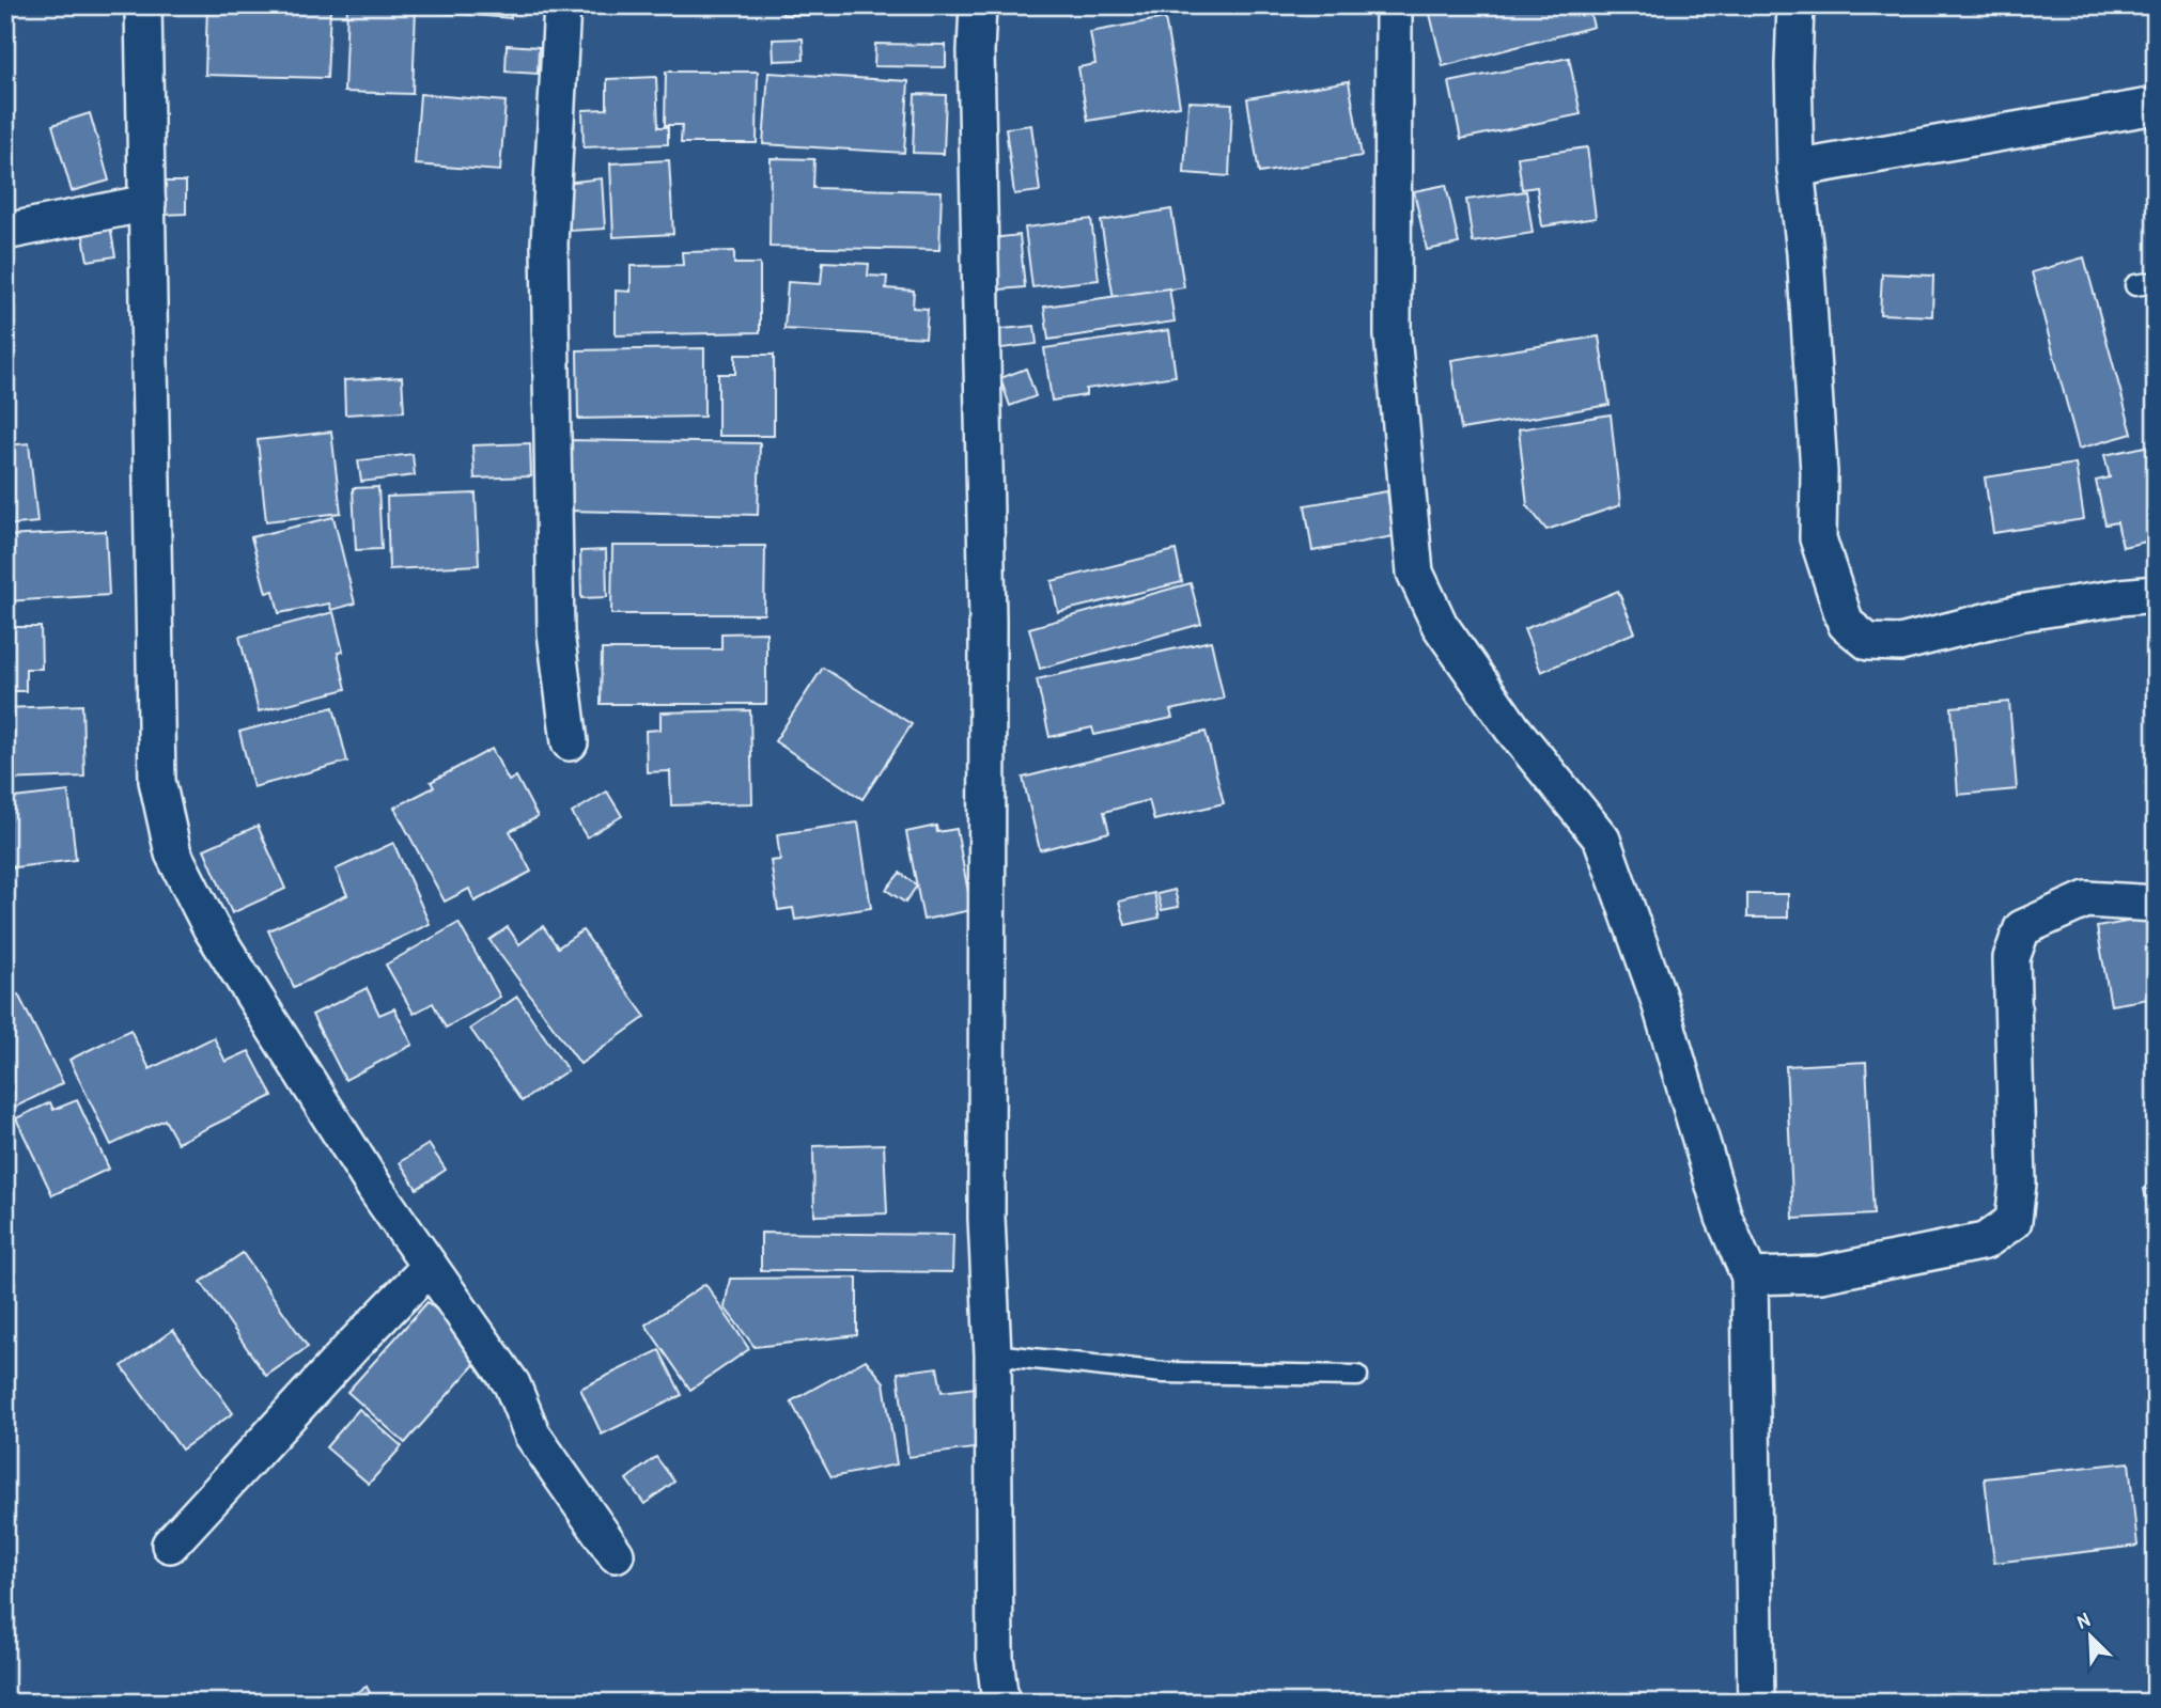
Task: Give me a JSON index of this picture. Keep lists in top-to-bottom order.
{
  "north": "top left"
}
